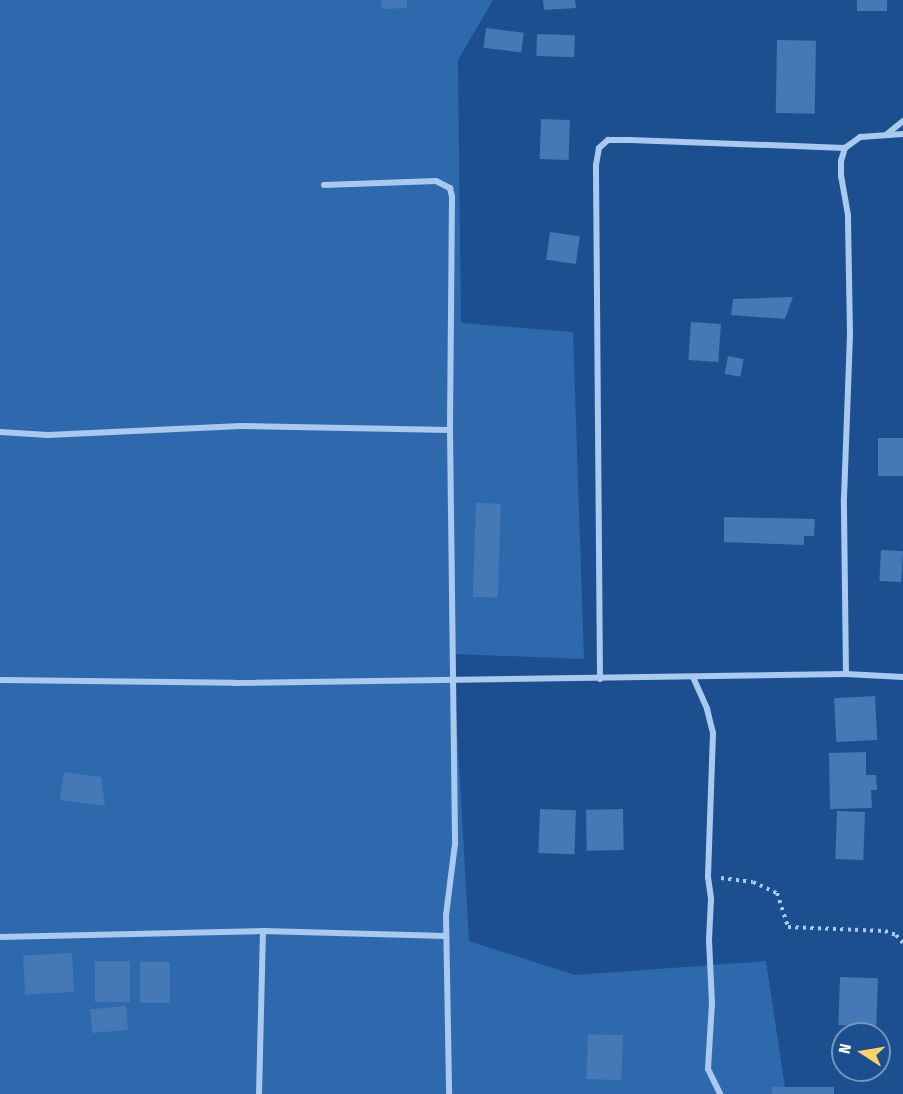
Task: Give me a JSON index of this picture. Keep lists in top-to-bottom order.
{
  "north": "left"
}
